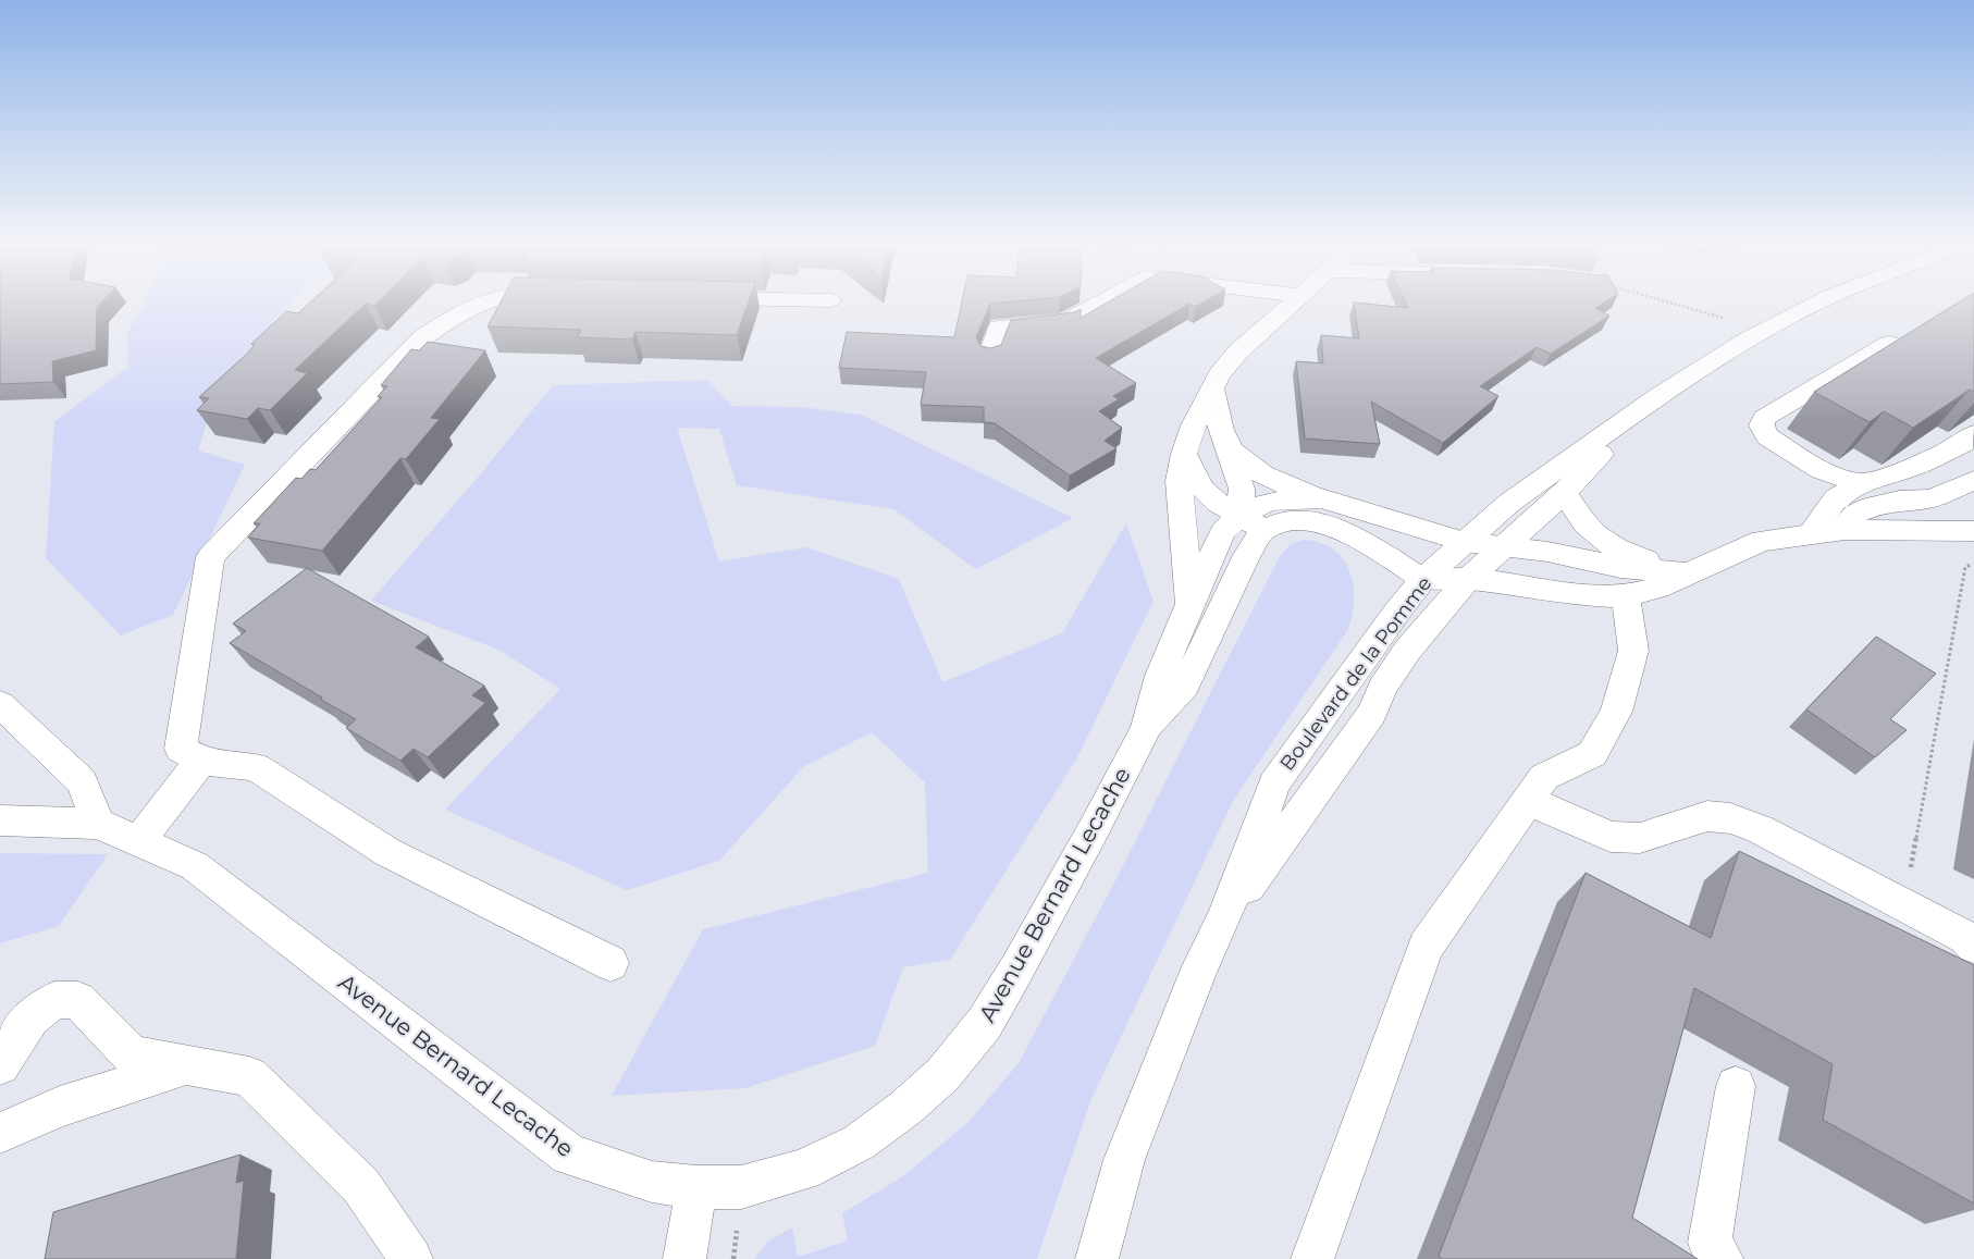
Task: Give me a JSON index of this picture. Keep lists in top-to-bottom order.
{
  "streets": {
    "street": ["Boulevard de la Pomme", "Avenue Bernard Lecache"]
  },
  "crossings": [
    ["Boulevard de la Pomme", "Avenue Bernard Lecache"]
  ]
}
